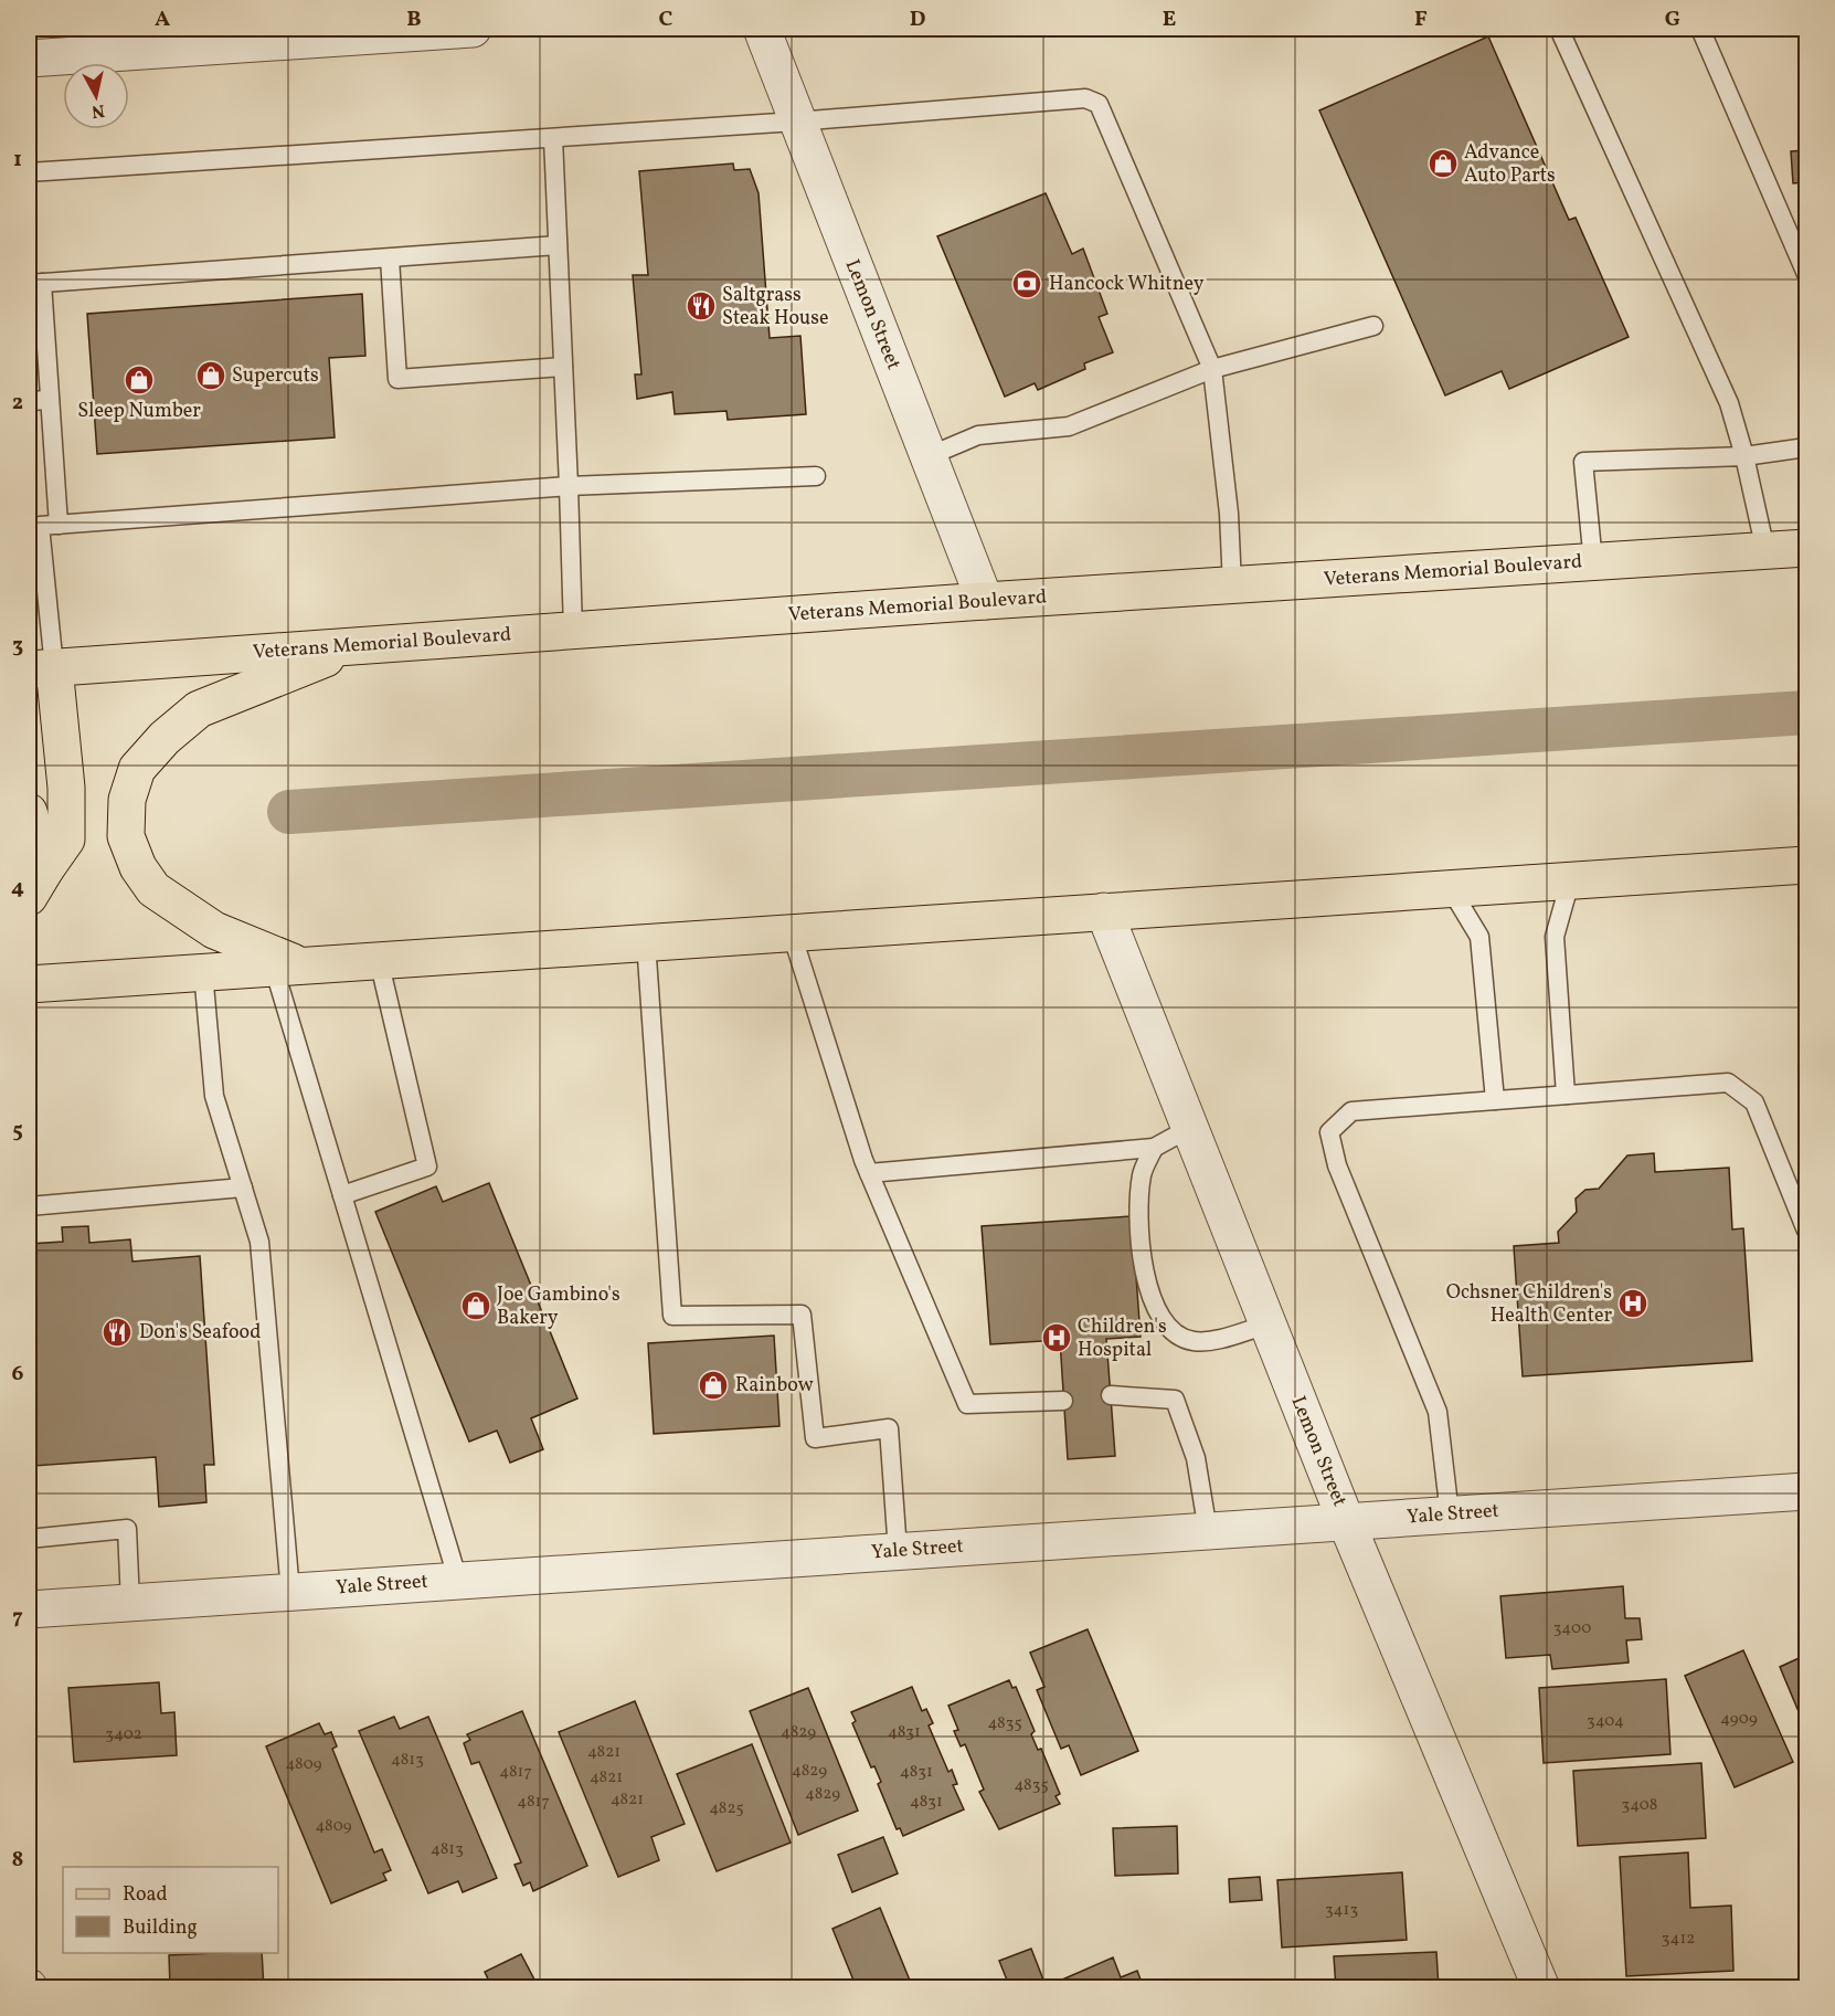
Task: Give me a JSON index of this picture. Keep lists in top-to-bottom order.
{
  "streets": {
    "main road": ["Veterans Memorial Boulevard"],
    "street": ["Lemon Street", "Yale Street"]
  },
  "crossings": [
    ["Lemon Street", "Veterans Memorial Boulevard"],
    ["Lemon Street", "Yale Street"]
  ],
  "places": {
    "shop": [
      "Advance Auto Parts",
      "Supercuts",
      "Sleep Number",
      "Joe Gambino's Bakery",
      "Rainbow"
    ],
    "bank": ["Hancock Whitney"],
    "restaurant": ["Saltgrass Steak House", "Don's Seafood"],
    "hospital": ["Ochsner Children's Health Center", "Children's Hospital"]
  },
  "house_numbers": [
    "3400",
    "4909",
    "3404",
    "4835",
    "4829",
    "4831",
    "3402",
    "4821",
    "4813",
    "4809",
    "4829",
    "4817",
    "4831",
    "4821",
    "4835",
    "4829",
    "4821",
    "4817",
    "4831",
    "3408",
    "4825",
    "4809",
    "4813",
    "3413",
    "3412"
  ],
  "legend": ["Road", "Building"],
  "north": "bottom",
  "grid": {
    "columns": [
      "A",
      "B",
      "C",
      "D",
      "E",
      "F",
      "G"
    ],
    "rows": [
      "1",
      "2",
      "3",
      "4",
      "5",
      "6",
      "7",
      "8"
    ]
  }
}
